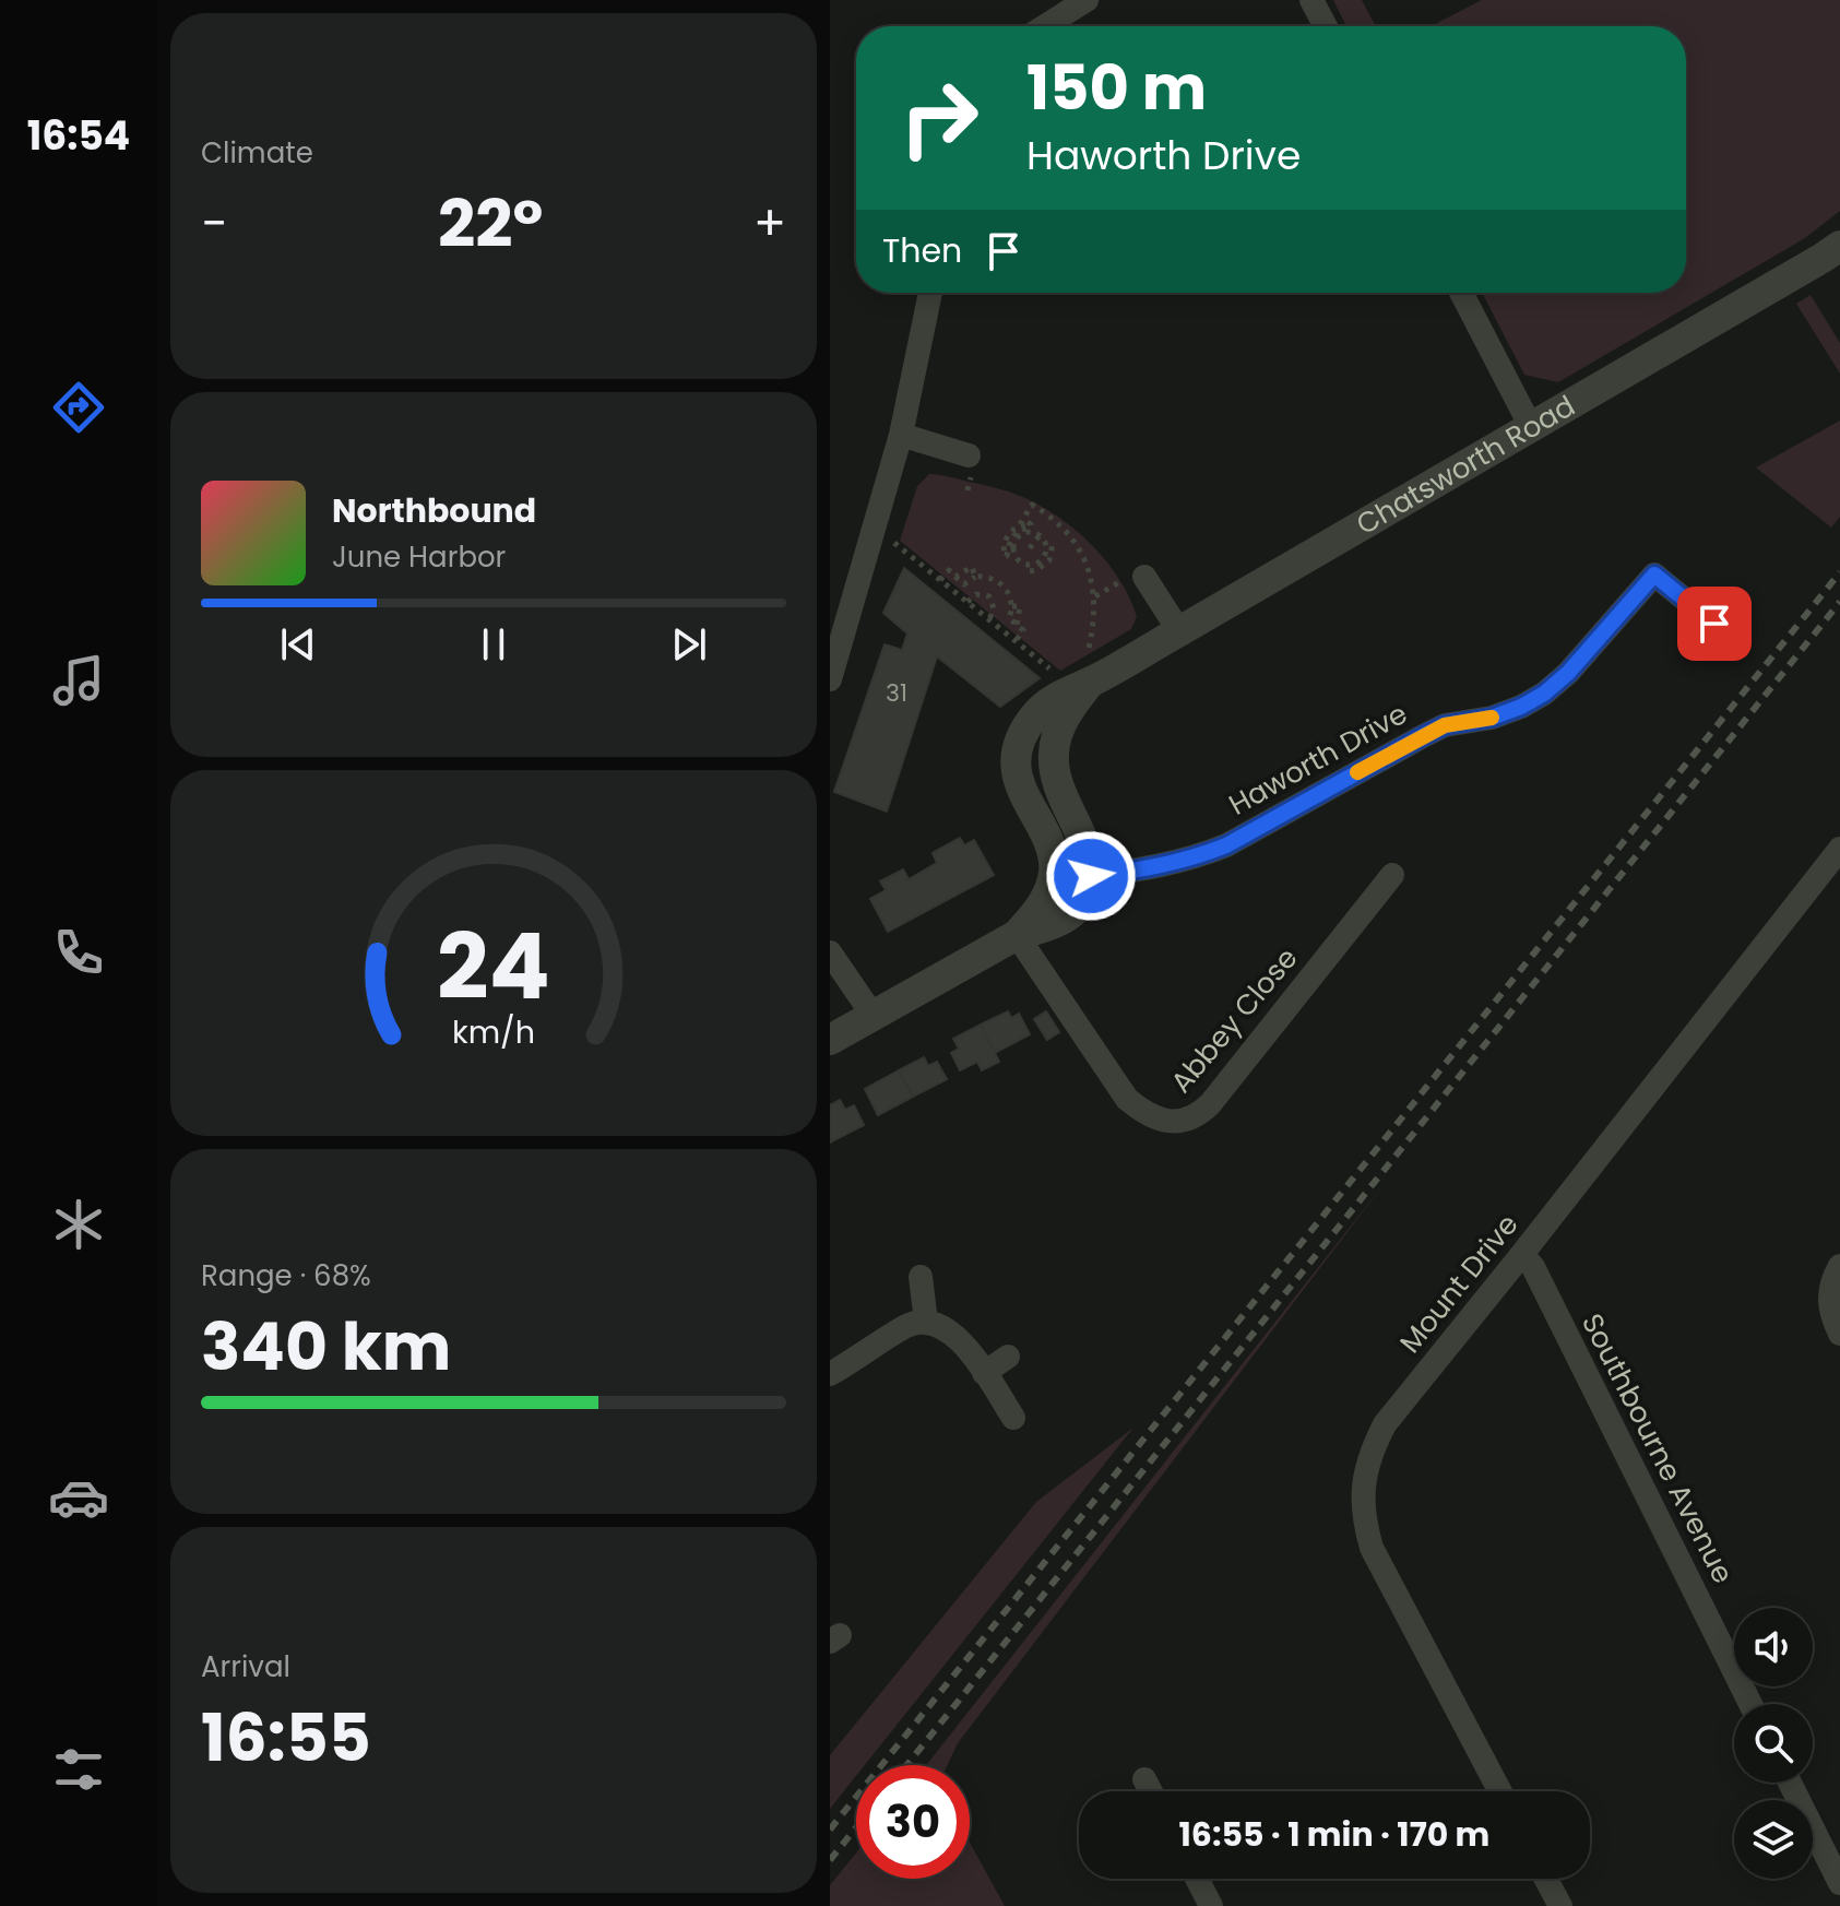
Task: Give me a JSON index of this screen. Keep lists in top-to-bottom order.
{
  "streets": {
    "street": [
      "Chatsworth Road",
      "Haworth Drive",
      "Abbey Close",
      "Mount Drive",
      "Southbourne Avenue"
    ]
  },
  "crossings": [
    ["Chatsworth Road", "Haworth Drive"],
    ["Chatsworth Road", "Abbey Close"],
    ["Mount Drive", "Southbourne Avenue"]
  ],
  "house_numbers": ["31"],
  "page": {
    "tabs": "16:54",
    "tile": [
      "Climate",
      ["Range · 68%", "340 km"],
      ["Arrival", "16:55"]
    ],
    "turn": ["150 m", "Haworth Drive"],
    "heat": ["−", "22°", "+"],
    "then": "Then",
    "song": ["Northbound", "June Harbor"],
    "limit": "30",
    "trip": "16:55 · 1 min · 170 m",
    "gauge": ["24", "km/h"]
  }
}
